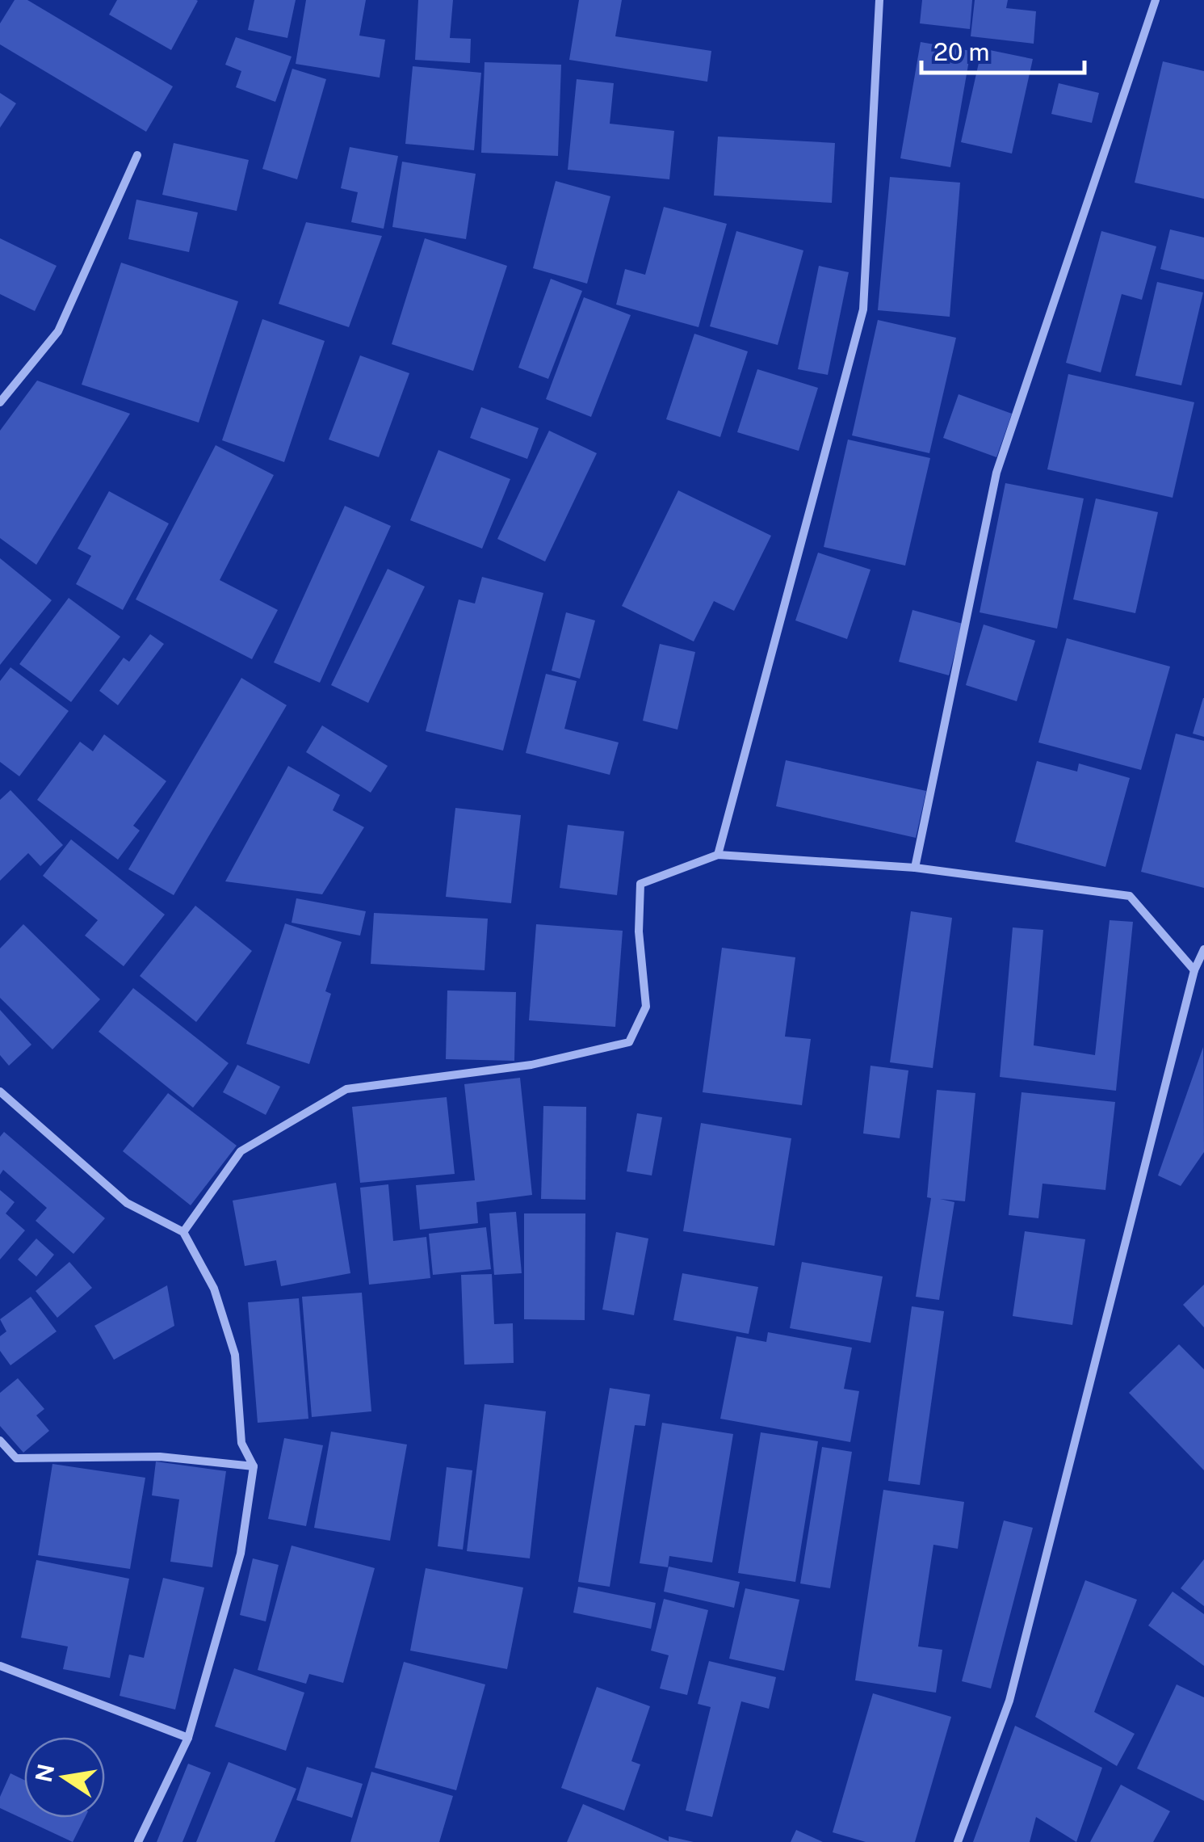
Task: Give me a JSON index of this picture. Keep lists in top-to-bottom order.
{
  "scale_bar": "20 m",
  "north": "left"
}
